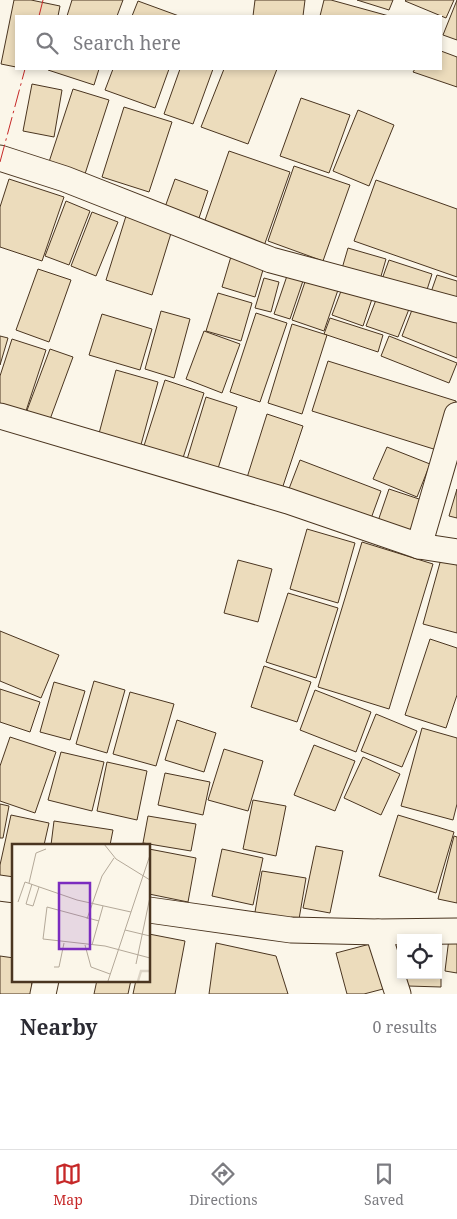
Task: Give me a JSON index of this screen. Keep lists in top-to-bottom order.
{
  "page": {
    "search": "Search here",
    "heading": ["Nearby", "0 results"],
    "nav": ["Map", "Directions", "Saved"]
  }
}
